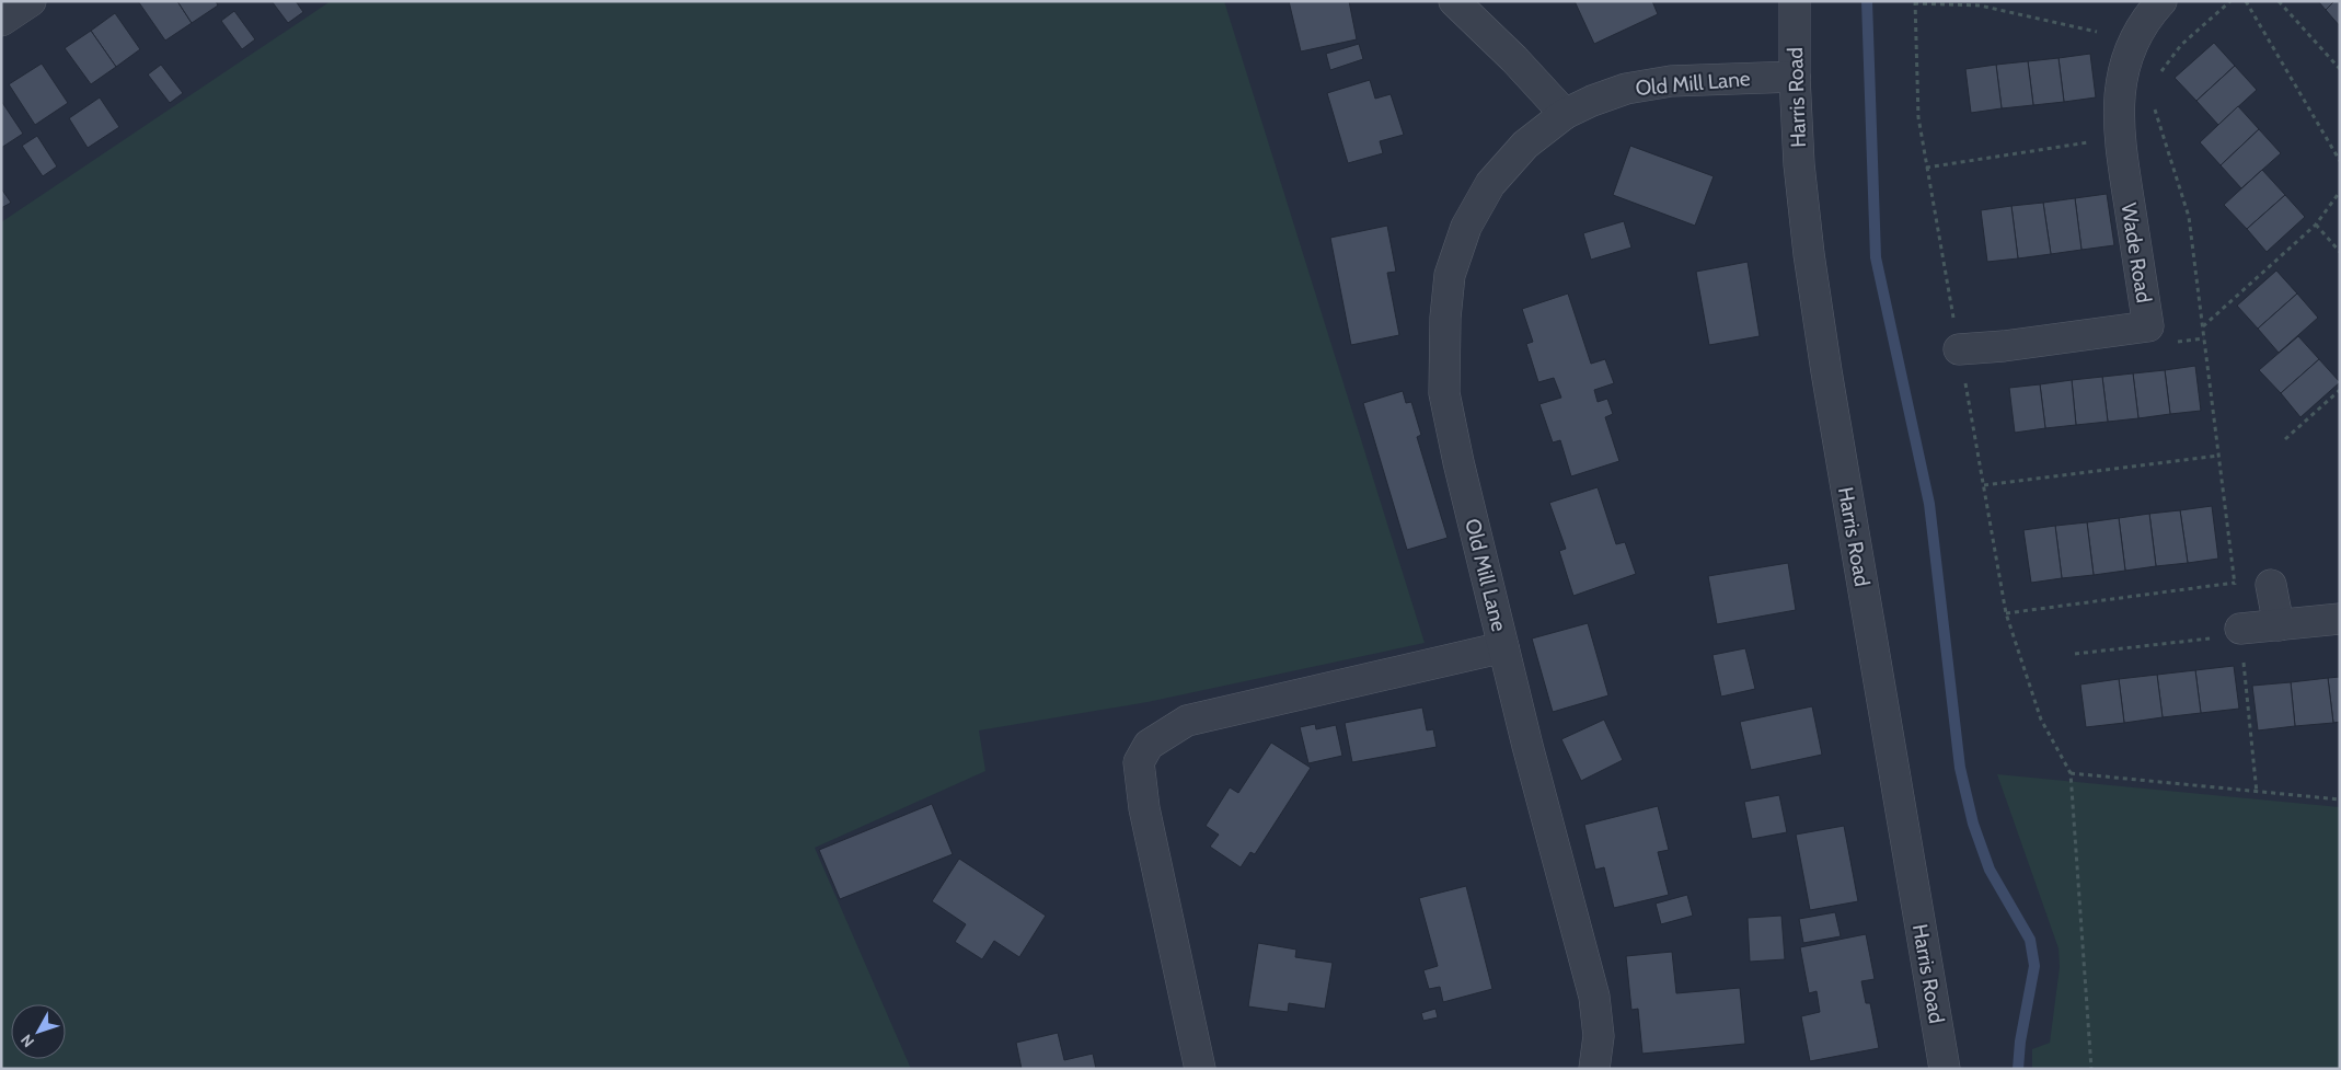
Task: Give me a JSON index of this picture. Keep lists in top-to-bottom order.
{
  "streets": {
    "street": ["Old Mill Lane", "Harris Road", "Wade Road"]
  },
  "crossings": [
    ["Old Mill Lane", "Harris Road"]
  ],
  "north": "bottom left"
}
